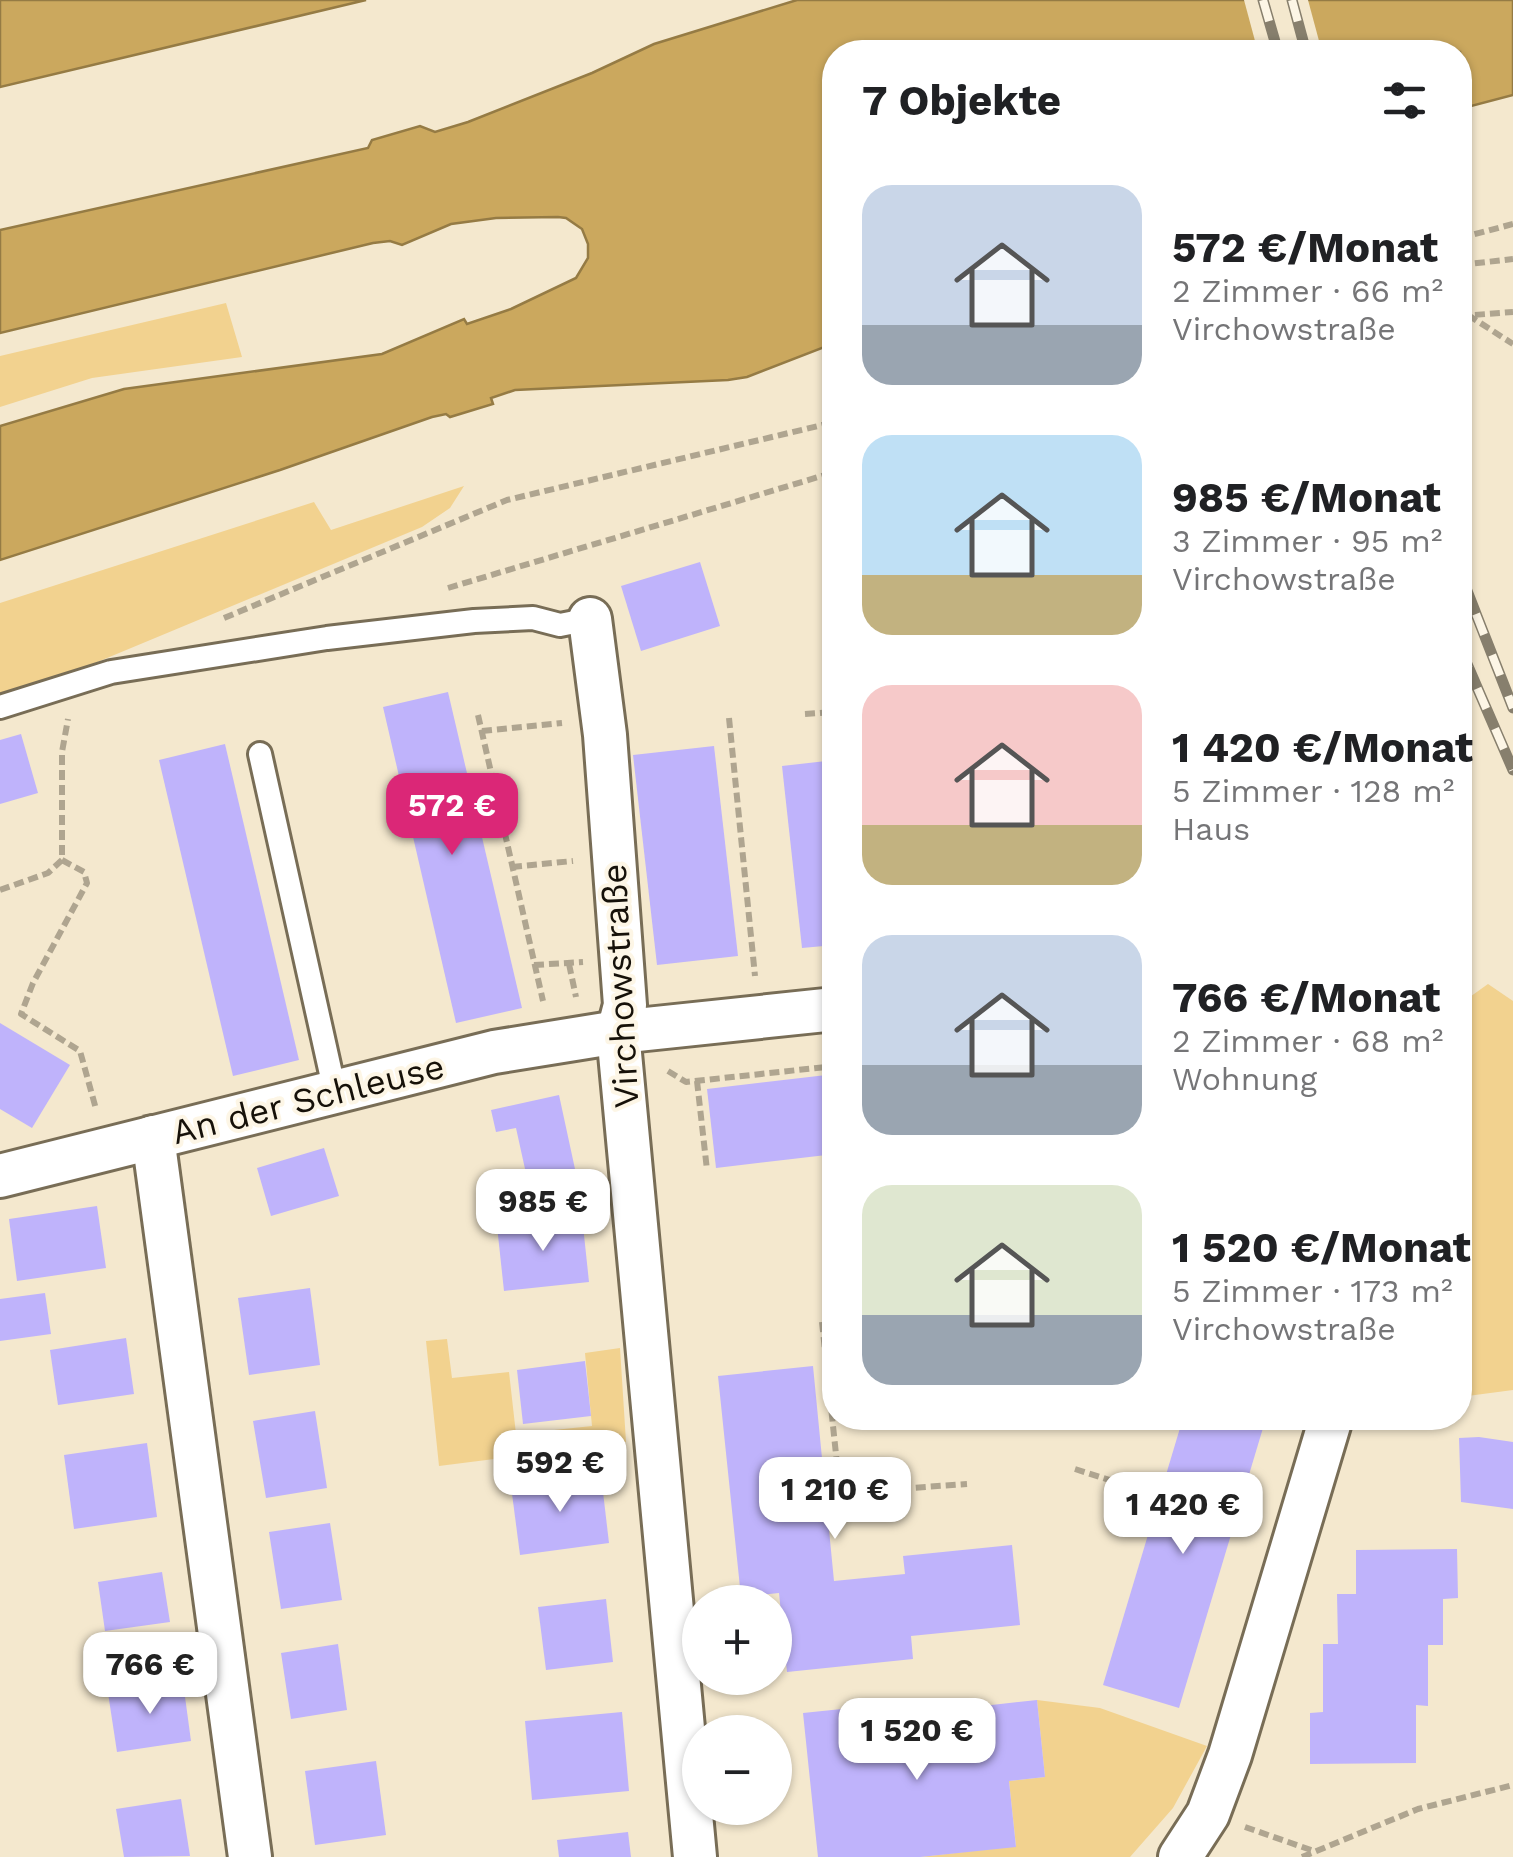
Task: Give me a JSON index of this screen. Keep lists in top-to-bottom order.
{
  "streets": {
    "street": ["Virchowstraße", "An der Schleuse"]
  },
  "crossings": [
    ["Virchowstraße", "An der Schleuse"]
  ],
  "page": {
    "heading": "7 Objekte",
    "list": [
      {
        "name": "572 €/Monat",
        "note": "2 Zimmer · 66 m² · Virchowstraße"
      },
      {
        "name": "985 €/Monat",
        "note": "3 Zimmer · 95 m² · Virchowstraße"
      },
      {
        "name": "1 420 €/Monat",
        "note": "5 Zimmer · 128 m² · Haus"
      },
      {
        "name": "766 €/Monat",
        "note": "2 Zimmer · 68 m² · Wohnung"
      },
      {
        "name": "1 520 €/Monat",
        "note": "5 Zimmer · 173 m² · Virchowstraße"
      }
    ],
    "price": [
      "572 €",
      "985 €",
      "592 €",
      "1 210 €",
      "1 420 €",
      "766 €",
      "1 520 €"
    ],
    "map_buttons": ["+", "−"]
  }
}
